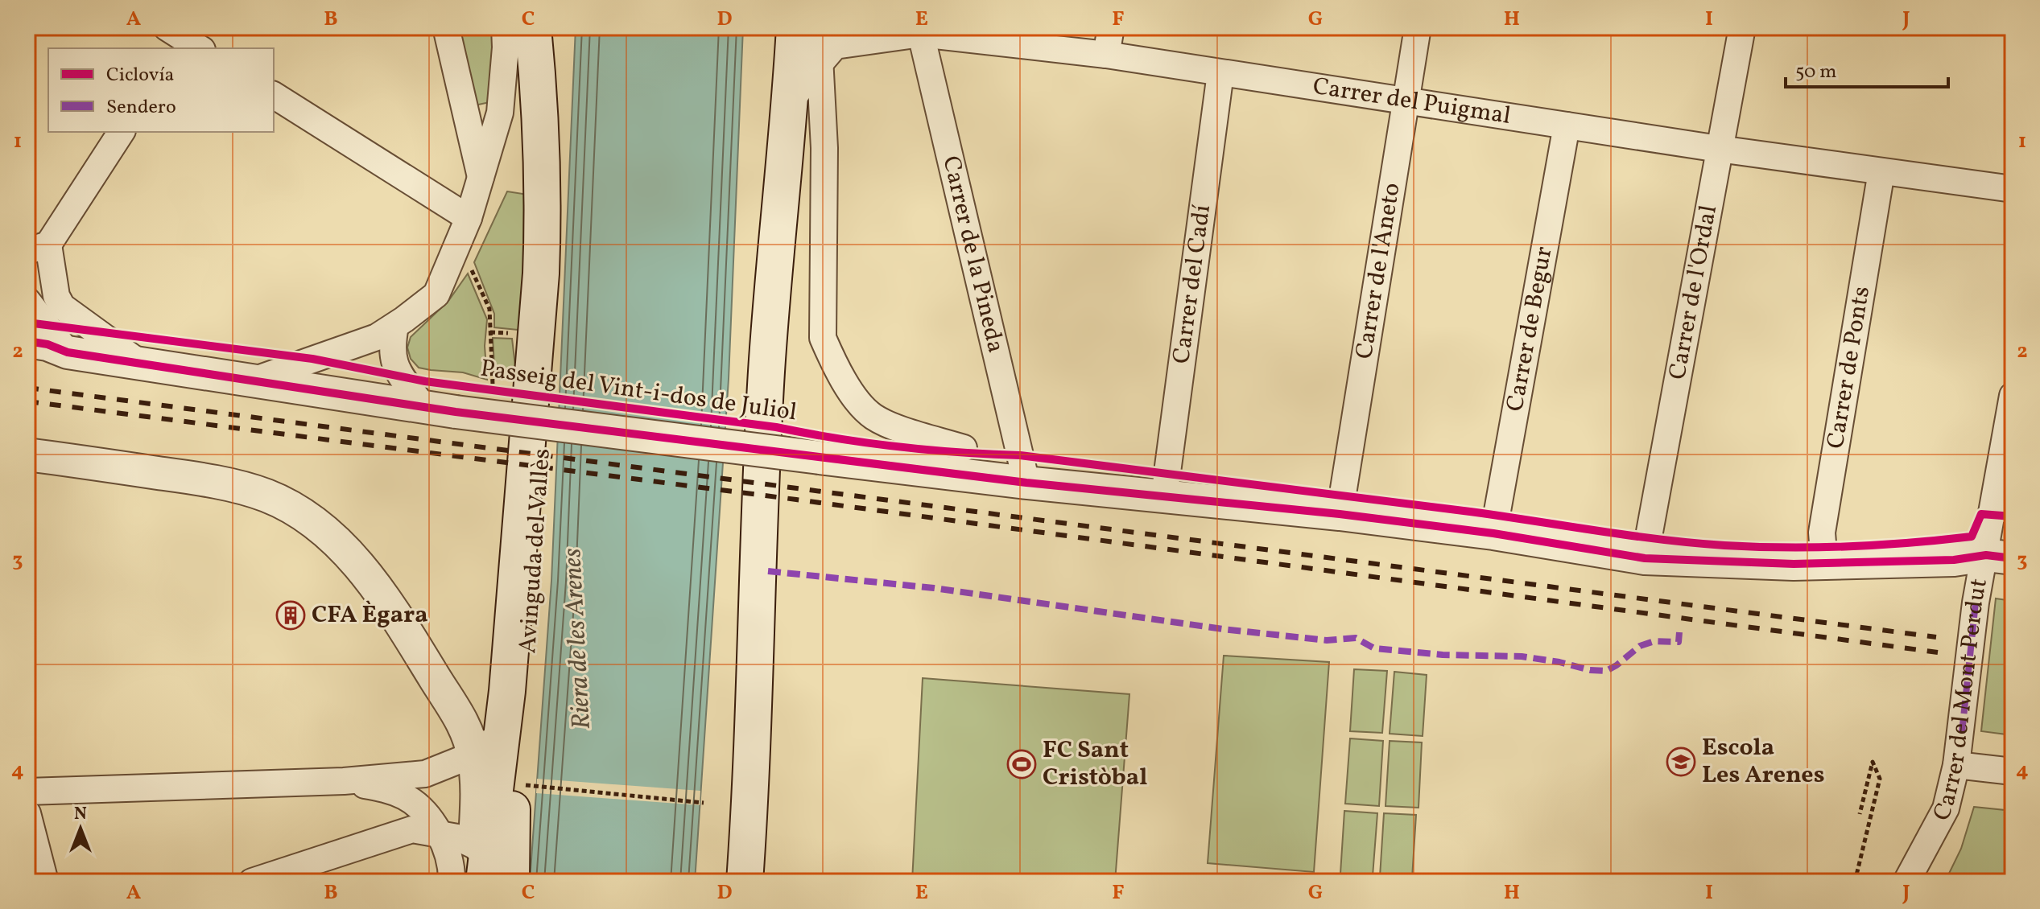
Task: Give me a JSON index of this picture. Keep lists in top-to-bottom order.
{
  "streets": {
    "main road": ["Avinguda del Vallès"],
    "street": [
      "Carrer del Puigmal",
      "Carrer de la Pineda",
      "Carrer de l'Aneto",
      "Carrer del Cadí",
      "Carrer de l'Ordal",
      "Carrer de Begur",
      "Carrer de Ponts",
      "Passeig del Vint-i-dos de Juliol",
      "Carrer del Mont Perdut"
    ]
  },
  "crossings": [
    ["Carrer del Puigmal", "Carrer de la Pineda"],
    ["Carrer del Puigmal", "Carrer de l'Aneto"],
    ["Carrer del Puigmal", "Carrer del Cadí"],
    ["Carrer del Puigmal", "Carrer de l'Ordal"],
    ["Carrer del Puigmal", "Carrer de Begur"],
    ["Carrer del Puigmal", "Carrer de Ponts"],
    ["Carrer de la Pineda", "Passeig del Vint-i-dos de Juliol"],
    ["Carrer de l'Aneto", "Passeig del Vint-i-dos de Juliol"],
    ["Carrer del Cadí", "Passeig del Vint-i-dos de Juliol"],
    ["Carrer de l'Ordal", "Passeig del Vint-i-dos de Juliol"],
    ["Carrer de Begur", "Passeig del Vint-i-dos de Juliol"],
    ["Carrer de Ponts", "Passeig del Vint-i-dos de Juliol"],
    ["Passeig del Vint-i-dos de Juliol", "Carrer del Mont Perdut"]
  ],
  "water": ["Riera de les Arenes"],
  "places": {
    "building": ["CFA Ègara"],
    "school or university": ["Escola Les Arenes"],
    "sports": ["FC Sant Cristòbal"]
  },
  "legend": ["Ciclovía", "Sendero"],
  "scale_bar": "50 m",
  "north": "top",
  "grid": {
    "columns": [
      "A",
      "B",
      "C",
      "D",
      "E",
      "F",
      "G",
      "H",
      "I",
      "J"
    ],
    "rows": [
      "1",
      "2",
      "3",
      "4"
    ]
  }
}
